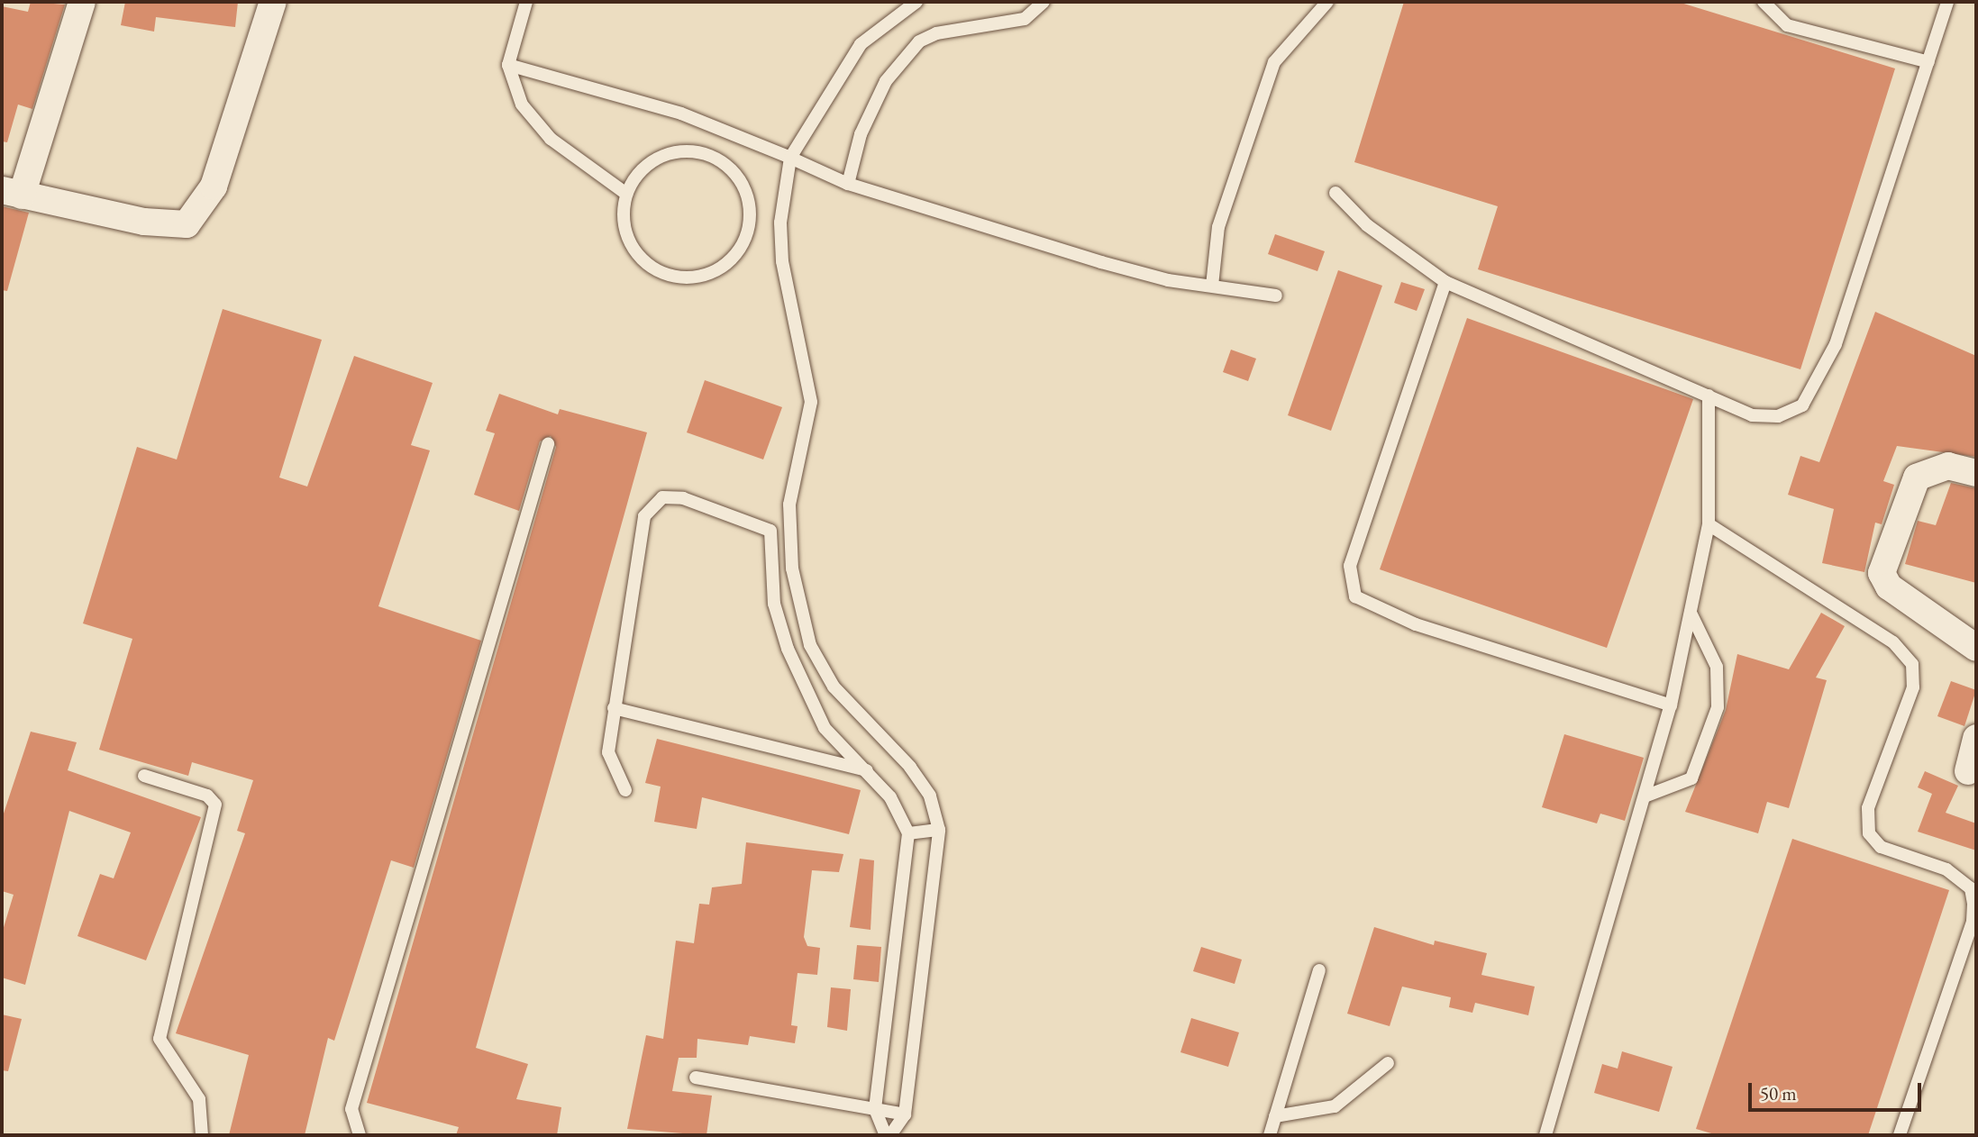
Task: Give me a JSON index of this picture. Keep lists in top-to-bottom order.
{
  "scale_bar": "50 m"
}
